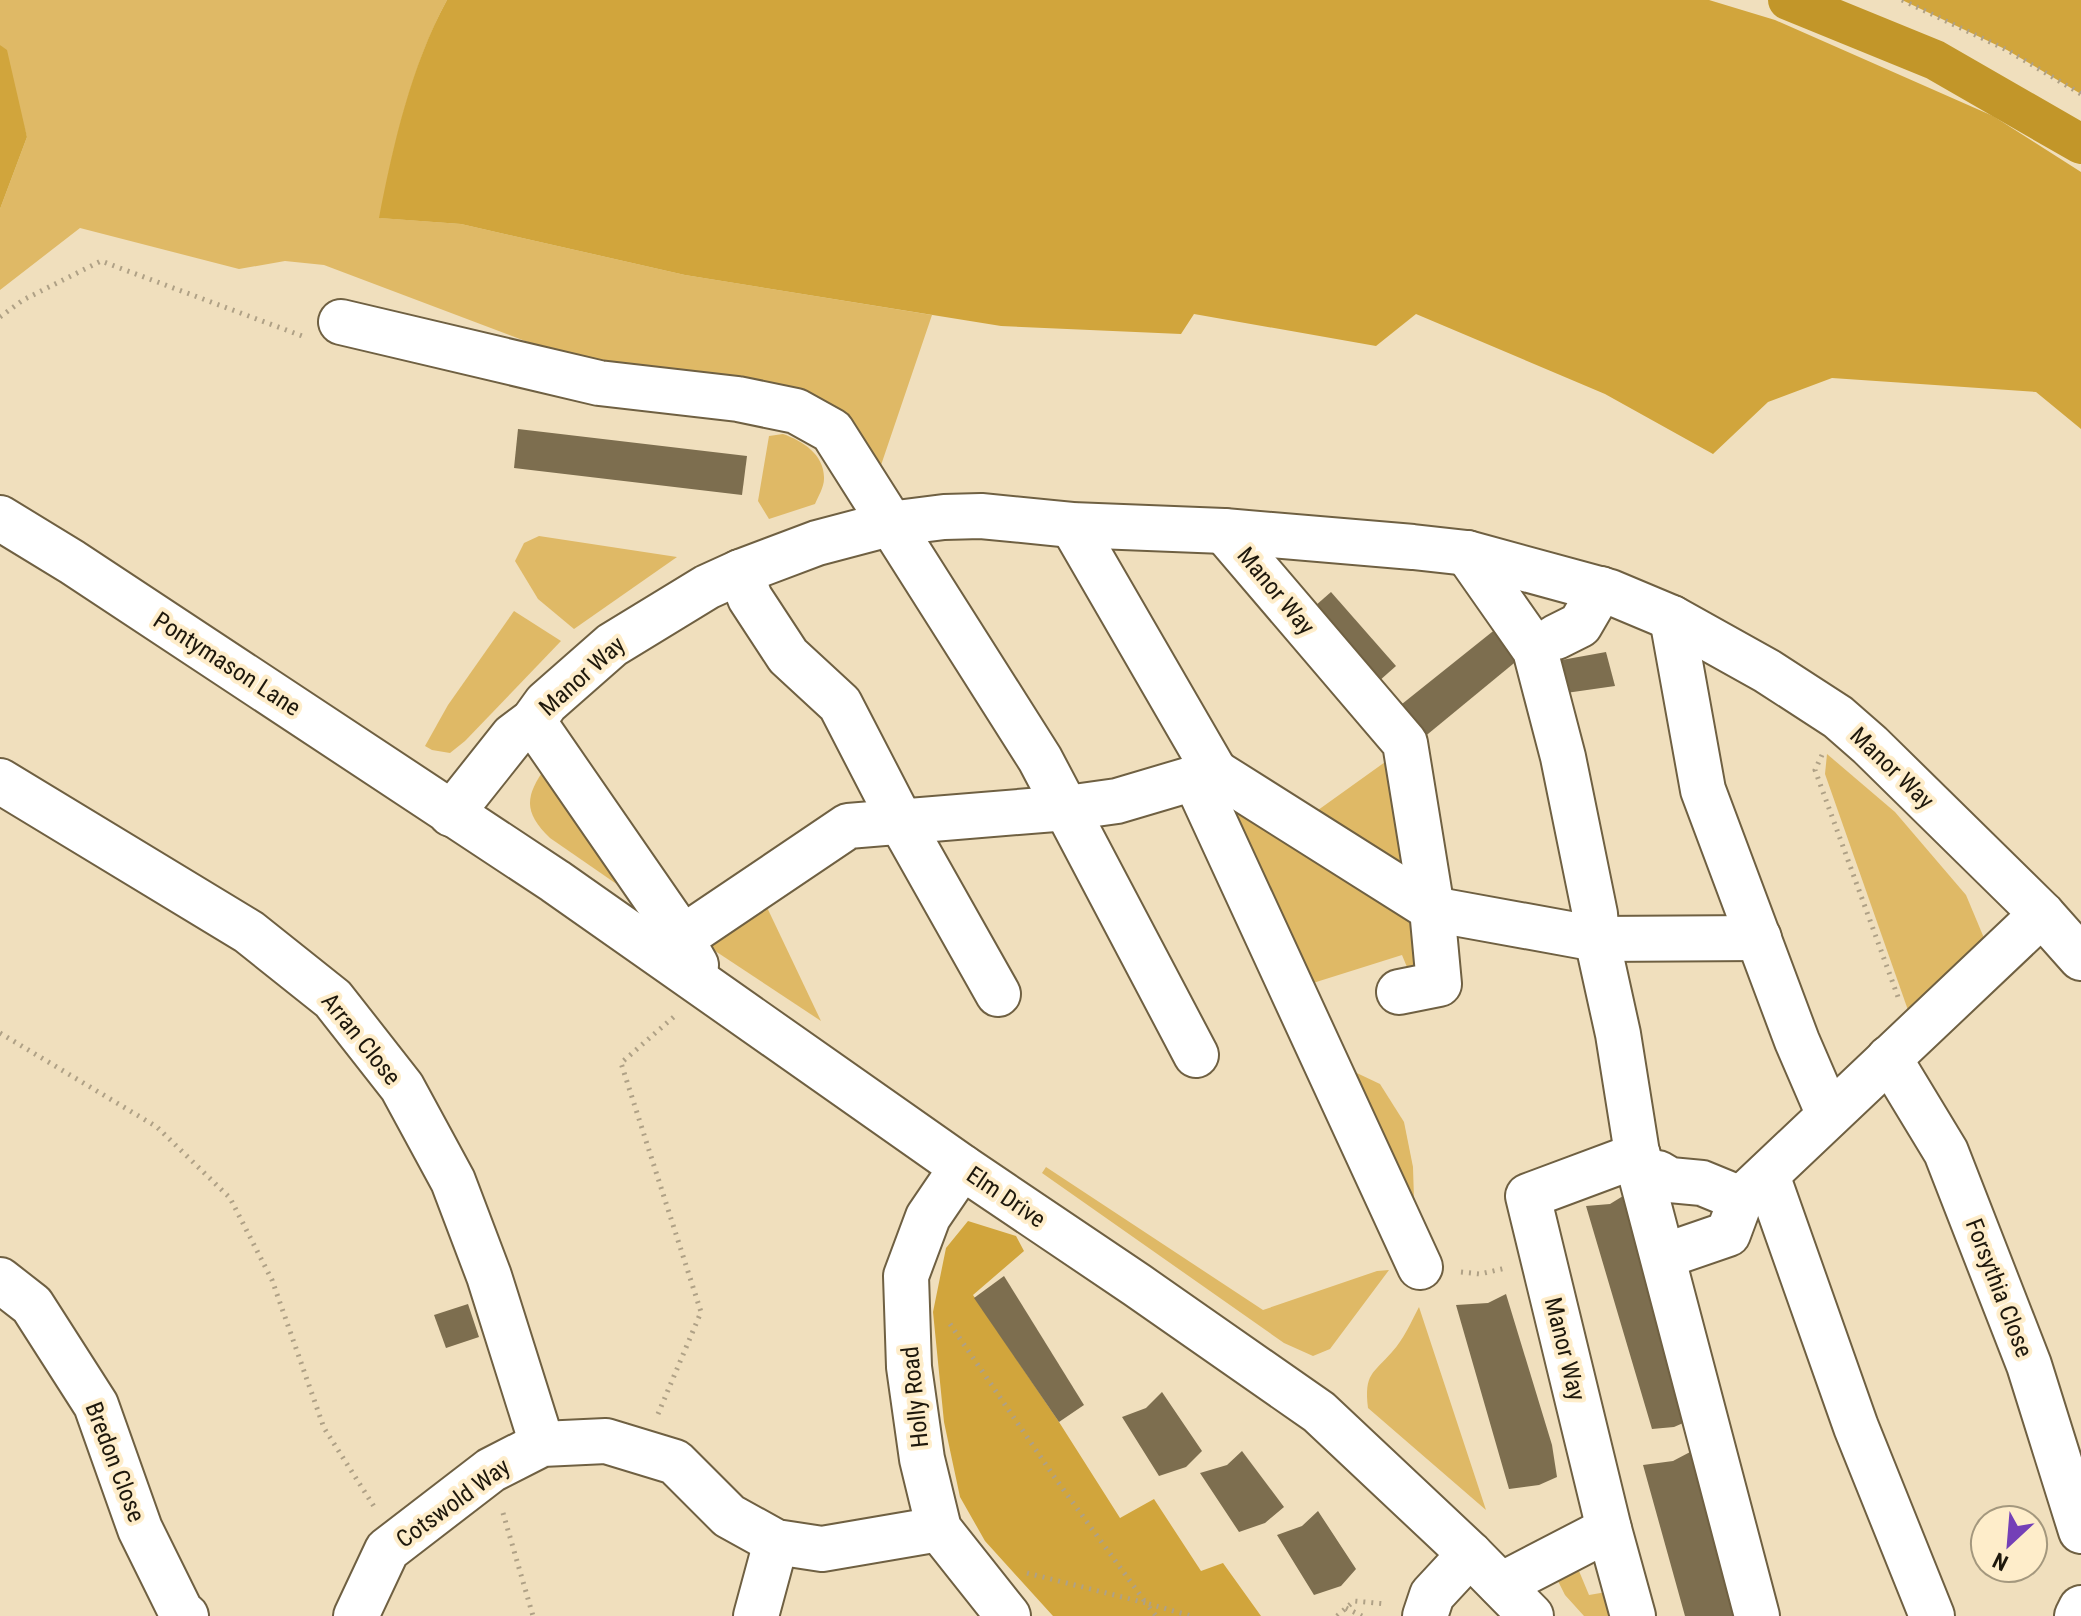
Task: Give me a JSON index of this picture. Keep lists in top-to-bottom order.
{
  "streets": {
    "street": [
      "Manor Way",
      "Pontymason Lane",
      "Arran Close",
      "Elm Drive",
      "Forsythia Close",
      "Holly Road",
      "Bredon Close",
      "Cotswold Way"
    ]
  },
  "crossings": [
    ["Manor Way", "Pontymason Lane"],
    ["Manor Way", "Elm Drive"],
    ["Pontymason Lane", "Elm Drive"],
    ["Arran Close", "Cotswold Way"],
    ["Elm Drive", "Holly Road"],
    ["Holly Road", "Cotswold Way"]
  ],
  "north": "bottom left"
}
